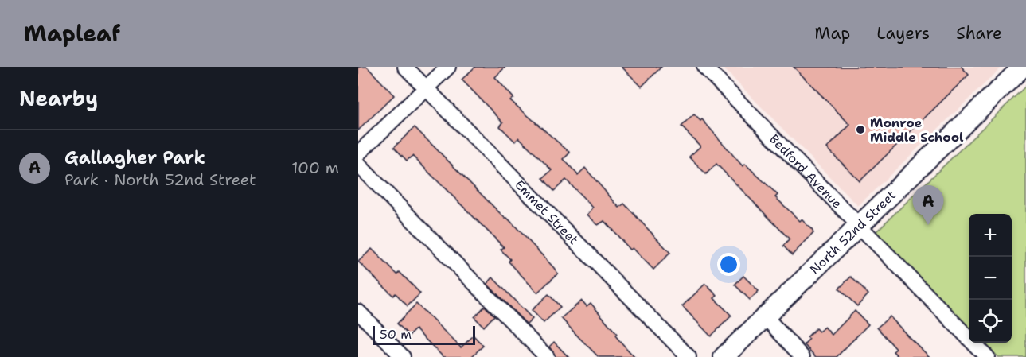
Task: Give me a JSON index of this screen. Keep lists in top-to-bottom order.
{
  "streets": {
    "main road": ["North 52nd Street"],
    "street": ["Bedford Avenue", "Emmet Street"]
  },
  "crossings": [
    ["Bedford Avenue", "North 52nd Street"]
  ],
  "places": ["Monroe Middle School"],
  "scale_bar": "50 m",
  "page": {
    "header": "Mapleaf",
    "nav": ["Map", "Layers", "Share"],
    "heading": "Nearby",
    "list": [
      {
        "mark": "A",
        "name": "Gallagher Park",
        "note": "Park · North 52nd Street",
        "value": "100 m"
      }
    ],
    "pins": "A",
    "map_buttons": ["+", "−"],
    "scale": "50 m"
  }
}
